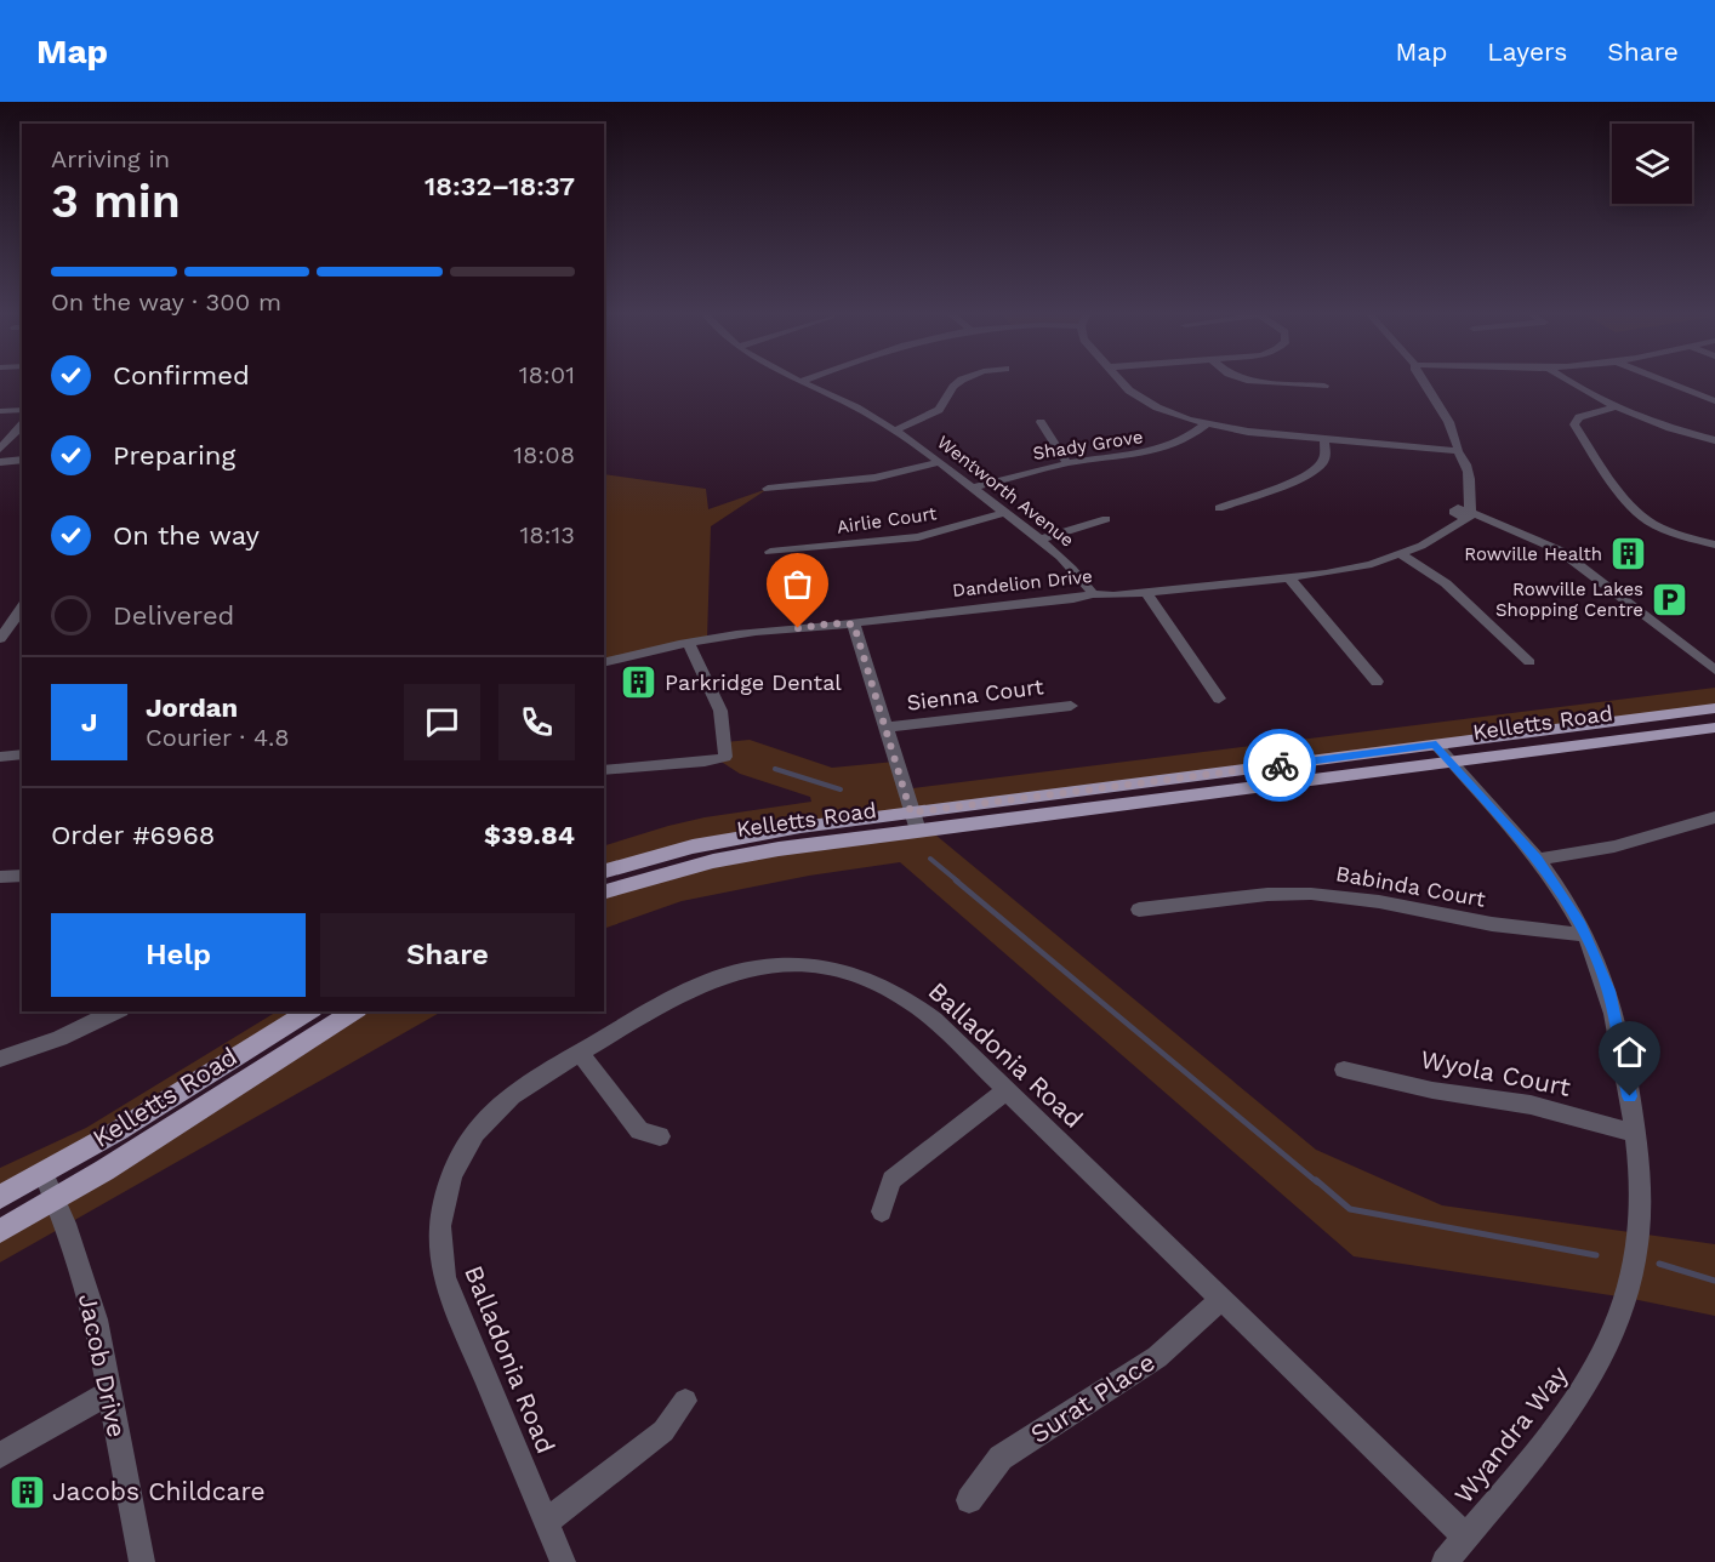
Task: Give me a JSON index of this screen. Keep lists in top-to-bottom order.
{
  "streets": {
    "main road": ["Kelletts Road"],
    "street": [
      "Shady Grove",
      "Wentworth Avenue",
      "Airlie Court",
      "Dandelion Drive",
      "Sienna Court",
      "Babinda Court",
      "Balladonia Road",
      "Wyola Court",
      "Jacob Drive",
      "Surat Place",
      "Wyandra Way"
    ]
  },
  "crossings": [
    ["Shady Grove", "Wentworth Avenue"],
    ["Wentworth Avenue", "Airlie Court"],
    ["Wentworth Avenue", "Dandelion Drive"],
    ["Kelletts Road", "Jacob Drive"],
    ["Kelletts Road", "Wyandra Way"],
    ["Babinda Court", "Wyandra Way"],
    ["Balladonia Road", "Surat Place"],
    ["Balladonia Road", "Wyandra Way"],
    ["Wyola Court", "Wyandra Way"]
  ],
  "places": {
    "building": ["Rowville Health", "Parkridge Dental", "Jacobs Childcare"],
    "parking": ["Rowville Lakes Shopping Centre"]
  },
  "page": {
    "header": "Map",
    "nav": ["Map", "Layers", "Share"],
    "heading": ["3 min", "Arriving in", "18:32–18:37"],
    "panel": [
      "Jordan",
      "Courier · 4.8",
      "Order #6968",
      "$39.84"
    ],
    "bar": "On the way · 300 m",
    "list": [
      ["Confirmed", "18:01"],
      ["Preparing", "18:08"],
      ["On the way", "18:13"],
      "Delivered"
    ],
    "round": "J",
    "buttons": ["Help", "Share"]
  }
}
